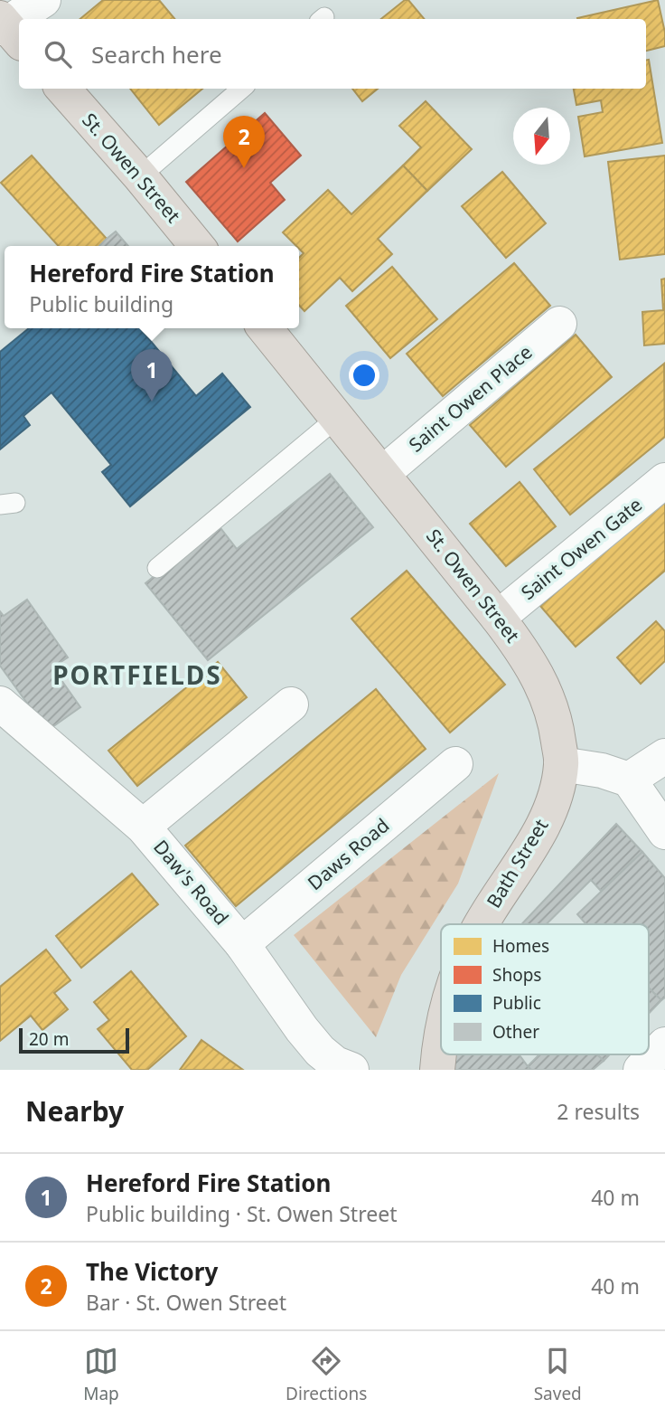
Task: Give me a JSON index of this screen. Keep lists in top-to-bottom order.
{
  "streets": {
    "highway": ["St. Owen Street", "Bath Street"],
    "street": [
      "Saint Owen Place",
      "Saint Owen Gate",
      "Daws Road",
      "Daw's Road"
    ]
  },
  "crossings": [
    ["St. Owen Street", "Saint Owen Place"],
    ["St. Owen Street", "Saint Owen Gate"],
    ["St. Owen Street", "Bath Street"],
    ["Daws Road", "Daw's Road"]
  ],
  "districts": ["PORTFIELDS"],
  "legend": [
    "Homes",
    "Shops",
    "Public",
    "Other"
  ],
  "scale_bar": "20 m",
  "north": "bottom",
  "page": {
    "search": "Search here",
    "pins": ["2", "1"],
    "popup": ["Hereford Fire Station", "Public building"],
    "scale": "20 m",
    "heading": ["Nearby", "2 results"],
    "list": [
      {
        "mark": "1",
        "name": "Hereford Fire Station",
        "note": "Public building · St. Owen Street",
        "value": "40 m"
      },
      {
        "mark": "2",
        "name": "The Victory",
        "note": "Bar · St. Owen Street",
        "value": "40 m"
      }
    ],
    "nav": ["Map", "Directions", "Saved"]
  }
}
